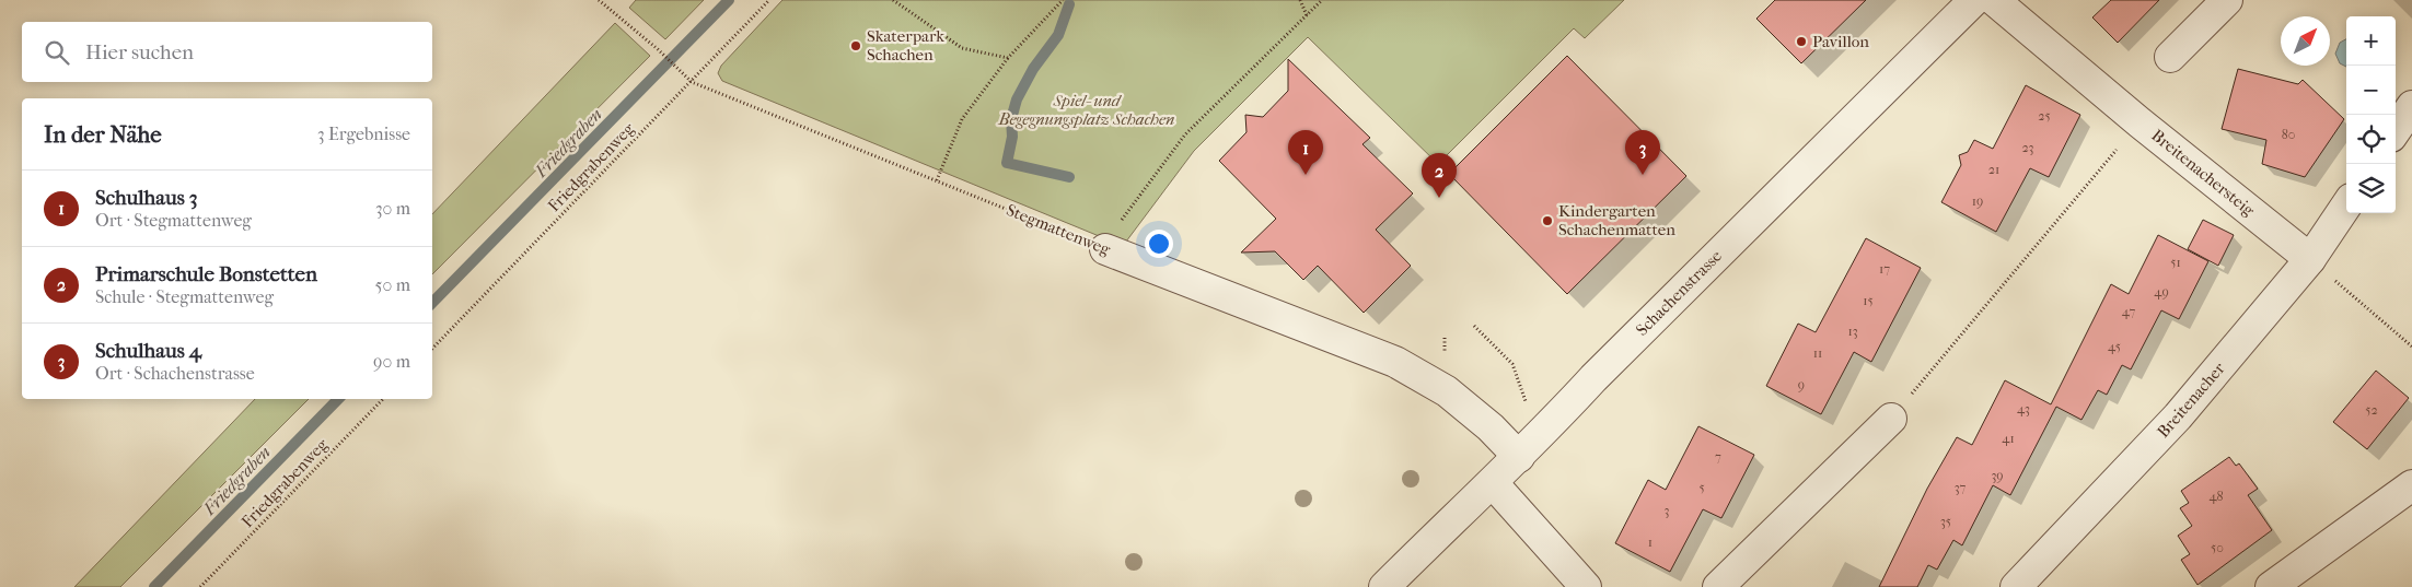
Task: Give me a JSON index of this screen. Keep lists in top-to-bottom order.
{
  "streets": {
    "street": [
      "Breitenachersteig",
      "Stegmattenweg",
      "Schachenstrasse",
      "Breitenacher"
    ],
    "path": ["Friedgrabenweg"]
  },
  "crossings": [
    ["Friedgrabenweg", "Stegmattenweg"],
    ["Breitenachersteig", "Breitenacher"],
    ["Stegmattenweg", "Schachenstrasse"]
  ],
  "water": ["Friedgraben"],
  "parks": ["Spiel- und Begegnungsplatz Schachen"],
  "places": ["Pavillon", "Skaterpark Schachen", "Kindergarten Schachenmatten"],
  "house_numbers": [
    "25",
    "80",
    "23",
    "21",
    "19",
    "51",
    "17",
    "49",
    "15",
    "47",
    "13",
    "45",
    "11",
    "9",
    "43",
    "52",
    "41",
    "7",
    "39",
    "5",
    "37",
    "48",
    "3",
    "35",
    "1",
    "50"
  ],
  "north": "top right",
  "page": {
    "map_buttons": ["+", "−"],
    "search": "Hier suchen",
    "heading": ["In der Nähe", "3 Ergebnisse"],
    "pins": ["1", "3", "2"],
    "list": [
      {
        "mark": "1",
        "name": "Schulhaus 3",
        "note": "Ort · Stegmattenweg",
        "value": "30 m"
      },
      {
        "mark": "2",
        "name": "Primarschule Bonstetten",
        "note": "Schule · Stegmattenweg",
        "value": "50 m"
      },
      {
        "mark": "3",
        "name": "Schulhaus 4",
        "note": "Ort · Schachenstrasse",
        "value": "90 m"
      }
    ]
  }
}
